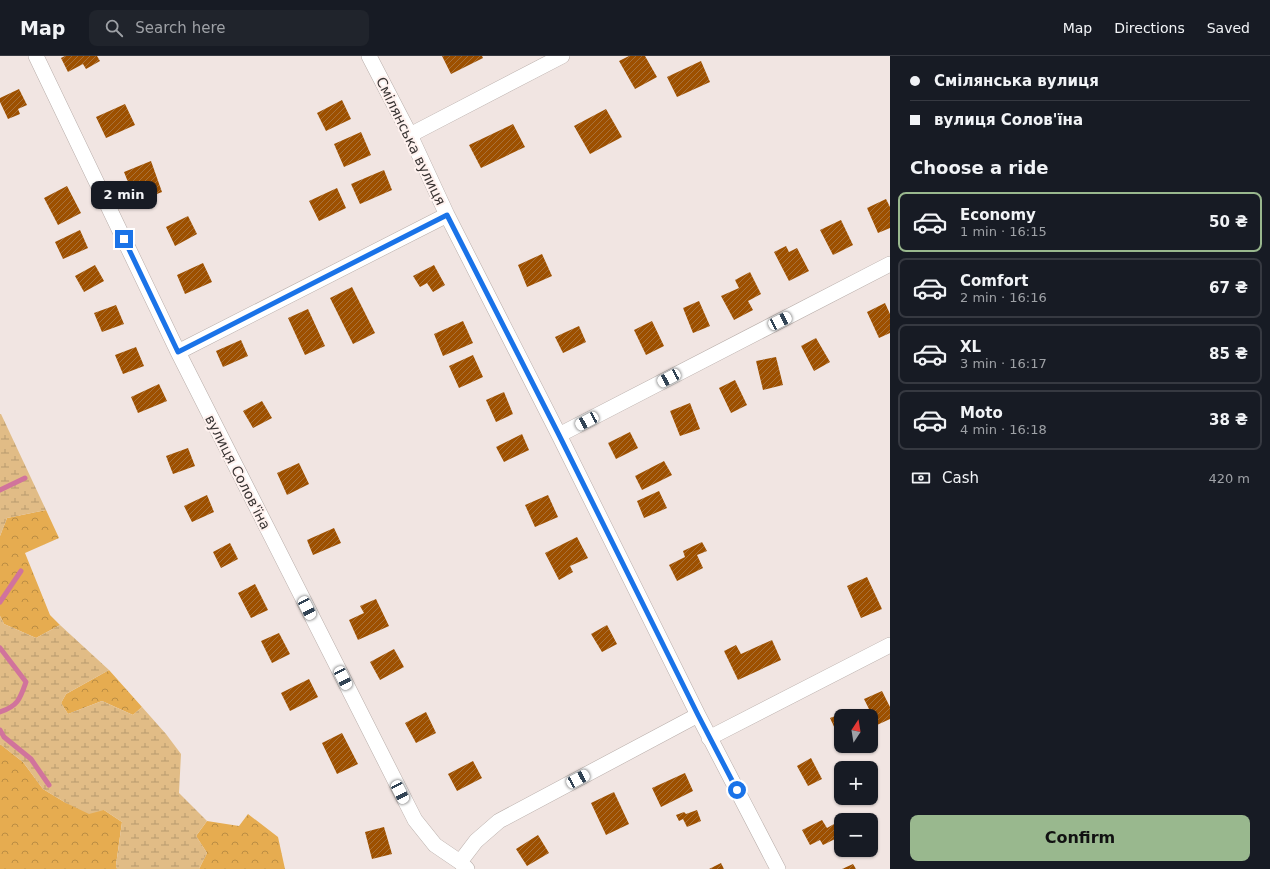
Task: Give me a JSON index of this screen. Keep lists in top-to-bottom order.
{
  "streets": {
    "street": ["Смілянська вулиця", "вулиця Солов'їна"]
  },
  "north": "top",
  "page": {
    "header": "Map",
    "search": "Search here",
    "nav": ["Map", "Directions", "Saved"],
    "banner": ["Смілянська вулиця", "вулиця Солов'їна"],
    "heading": "Choose a ride",
    "bubble": "2 min",
    "list": [
      {
        "name": "Economy",
        "note": "1 min · 16:15",
        "value": "50 ₴"
      },
      {
        "name": "Comfort",
        "note": "2 min · 16:16",
        "value": "67 ₴"
      },
      {
        "name": "XL",
        "note": "3 min · 16:17",
        "value": "85 ₴"
      },
      {
        "name": "Moto",
        "note": "4 min · 16:18",
        "value": "38 ₴"
      }
    ],
    "pay": ["Cash", "420 m"],
    "map_buttons": ["+", "−"],
    "buttons": "Confirm"
  }
}
